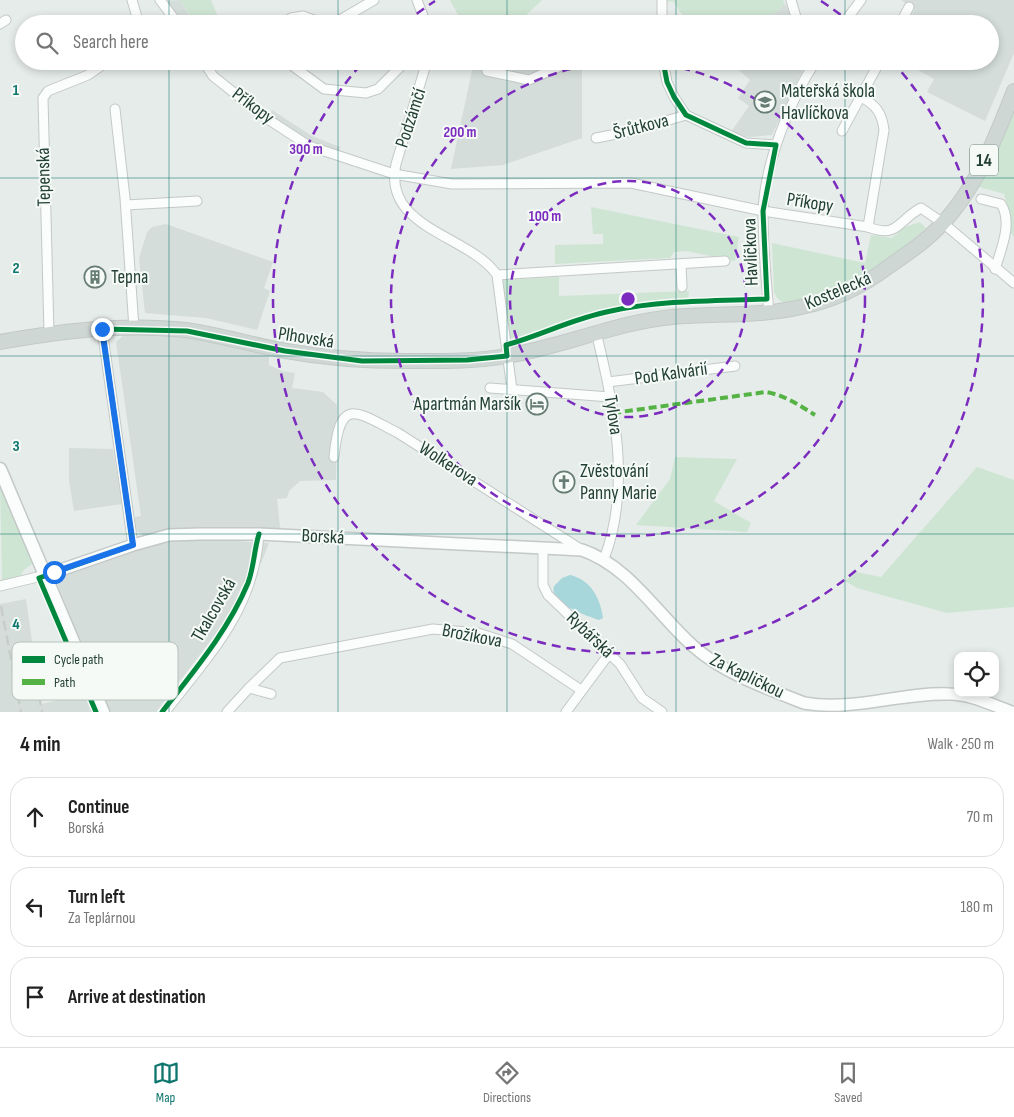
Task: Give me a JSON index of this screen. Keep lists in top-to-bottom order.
{
  "streets": {
    "main road": ["14", "Kostelecká", "Plhovská"],
    "street": [
      "Příkopy",
      "Podzámčí",
      "Šrůtkova",
      "Tepenská",
      "Havlíčkova",
      "Pod Kalvárií",
      "Tylova",
      "Wolkerova",
      "Borská",
      "Tkalcovská",
      "Rybářská",
      "Brožíkova",
      "Za Kapličkou"
    ]
  },
  "crossings": [
    ["Příkopy", "Podzámčí"],
    ["Příkopy", "Havlíčkova"],
    ["Příkopy", "Kostelecká"],
    ["14", "Kostelecká"],
    ["14", "Plhovská"],
    ["14", "Tylova"],
    ["Tepenská", "Plhovská"],
    ["Havlíčkova", "Kostelecká"],
    ["Kostelecká", "Tylova"],
    ["Pod Kalvárií", "Tylova"],
    ["Tylova", "Borská"],
    ["Tylova", "Za Kapličkou"],
    ["Wolkerova", "Borská"],
    ["Borská", "Tkalcovská"],
    ["Borská", "Rybářská"],
    ["Borská", "Za Kapličkou"]
  ],
  "places": {
    "school or university": ["Mateřská škola Havlíčkova"],
    "building": ["Tepna"],
    "hotel": ["Apartmán Maršík"],
    "church": ["Zvěstování Panny Marie"]
  },
  "legend": ["Cycle path", "Path"],
  "page": {
    "search": "Search here",
    "heading": ["4 min", "Walk · 250 m"],
    "list": [
      ["Continue", "Borská", "70 m"],
      ["Turn left", "Za Teplárnou", "180 m"],
      "Arrive at destination"
    ],
    "nav": ["Map", "Directions", "Saved"]
  },
  "grid": {
    "rows": [
      "1",
      "2",
      "3",
      "4"
    ]
  },
  "rings": ["200 m", "300 m", "100 m"]
}
